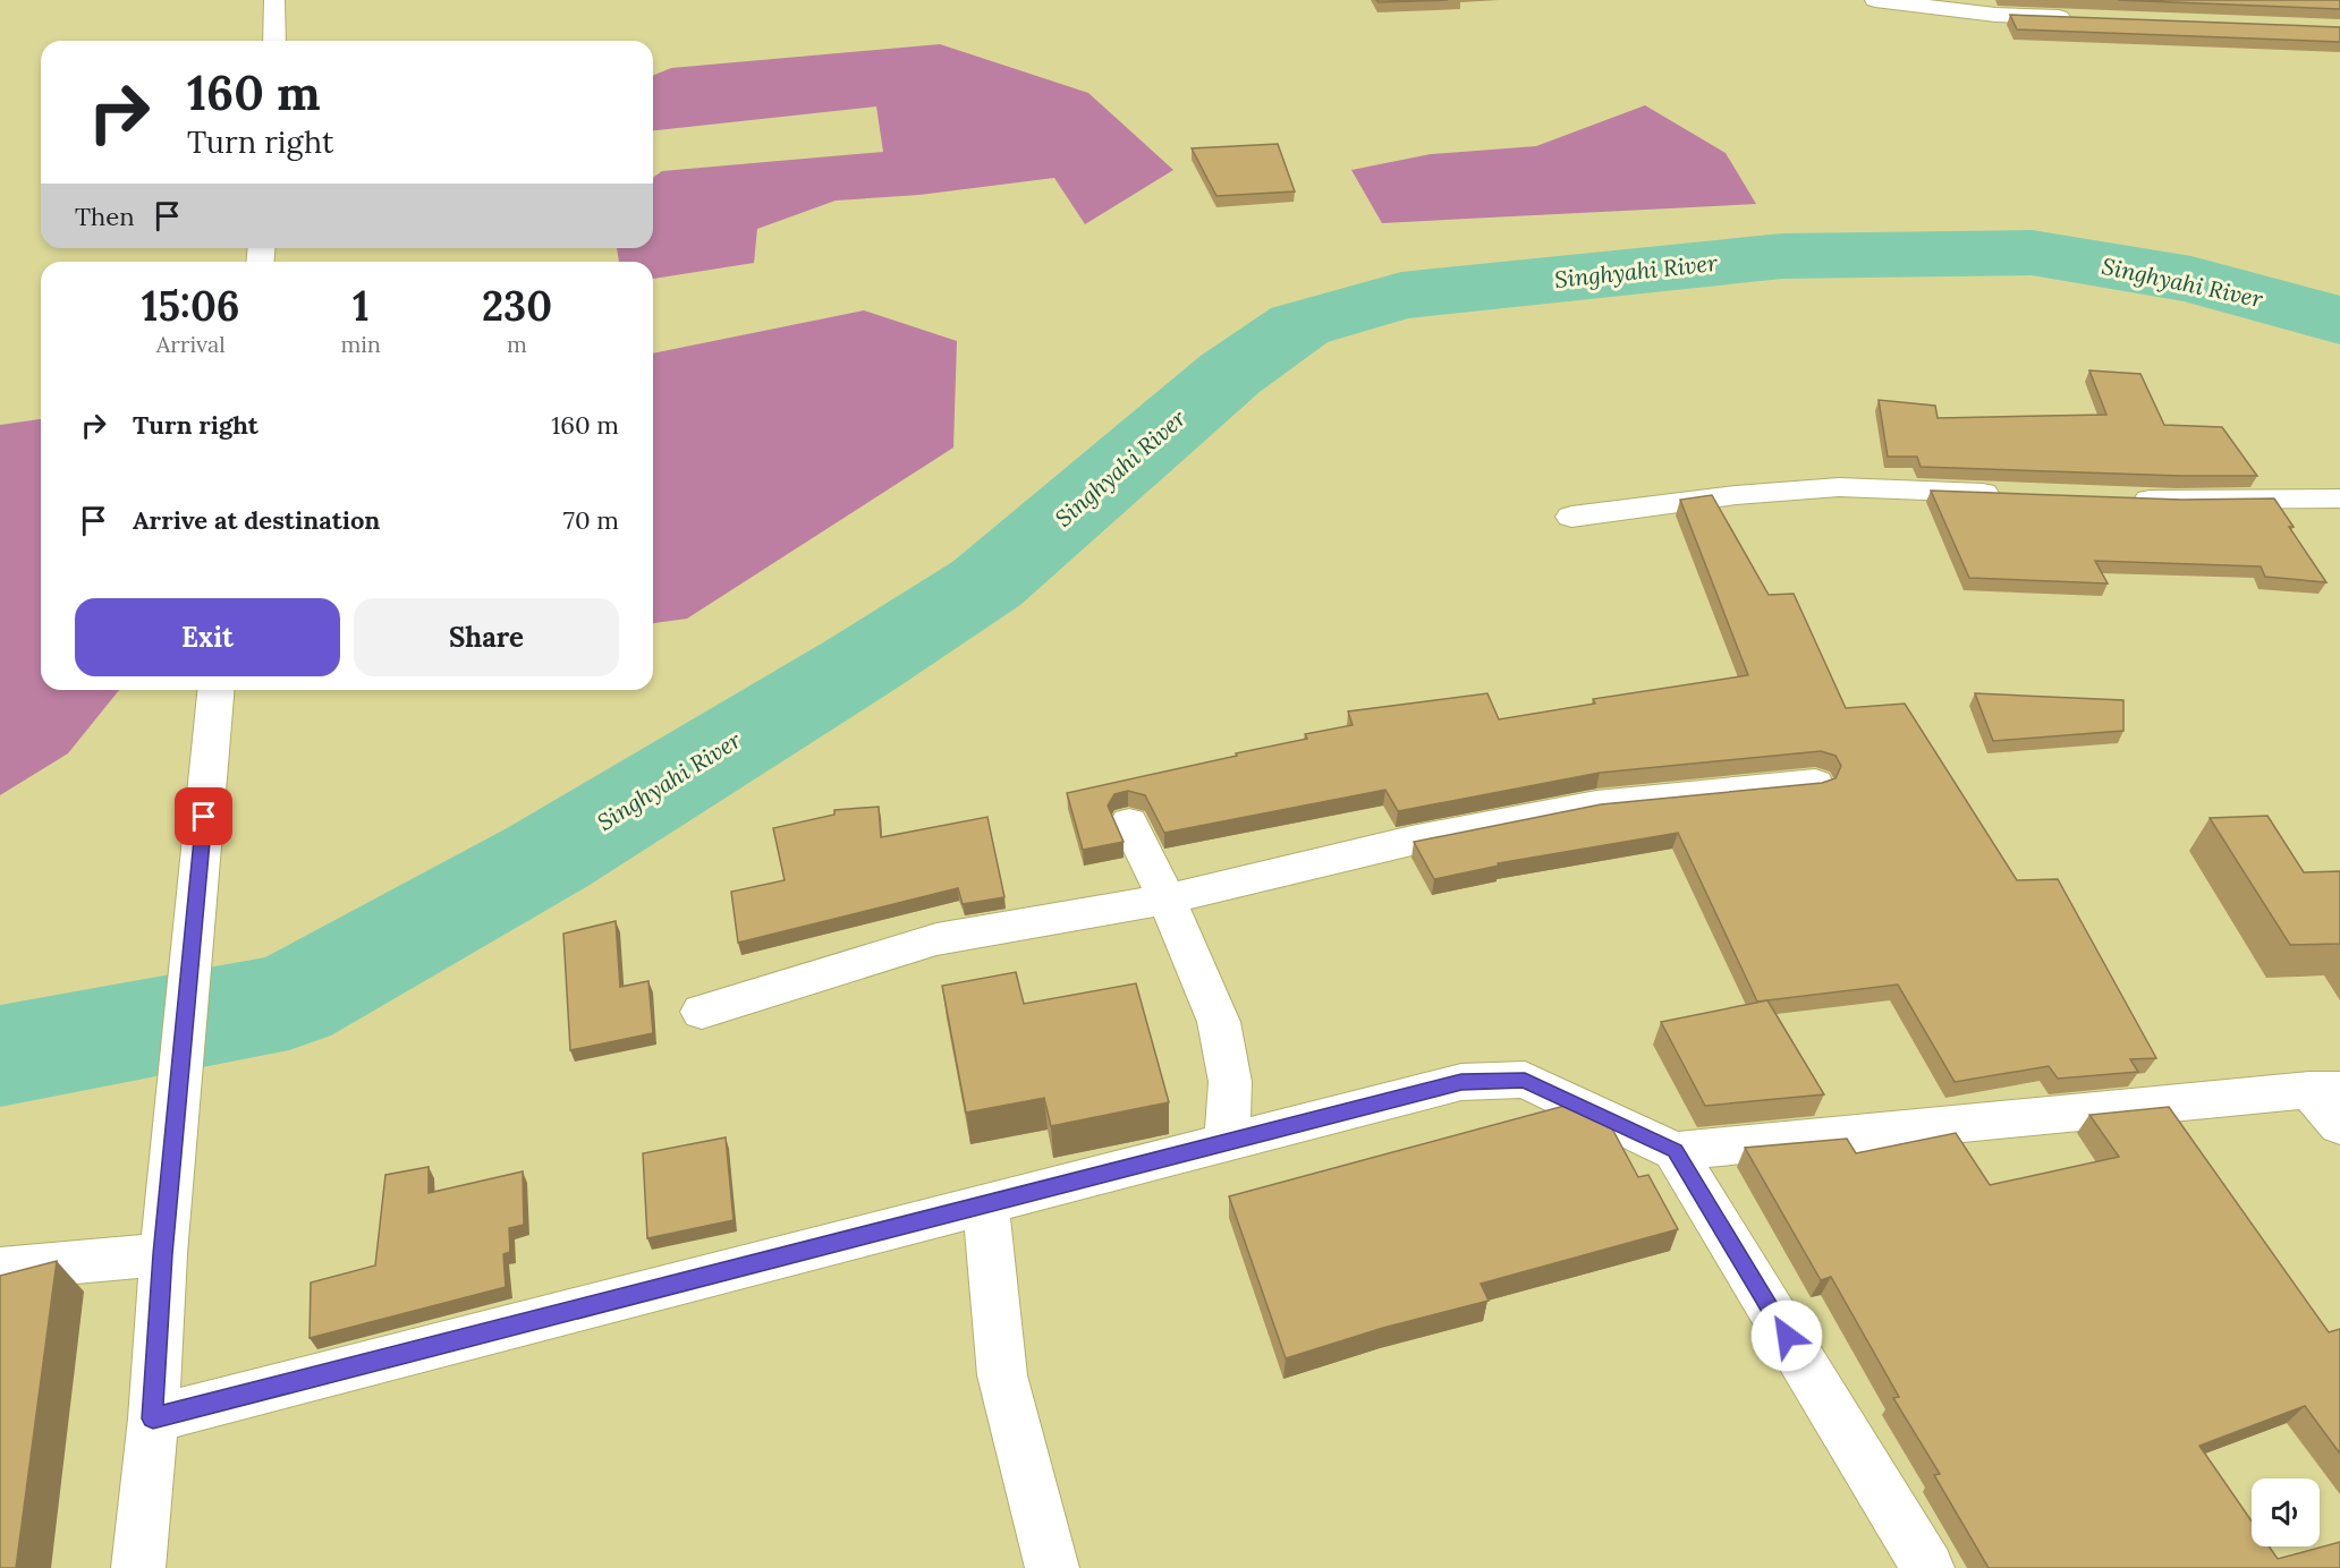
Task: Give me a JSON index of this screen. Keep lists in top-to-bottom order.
{
  "water": ["Singhyahi River"],
  "page": {
    "turn": ["160 m", "Turn right"],
    "then": "Then",
    "eta": [
      "15:06",
      "Arrival",
      "1",
      "min",
      "230",
      "m"
    ],
    "list": [
      {
        "name": "Turn right",
        "value": "160 m"
      },
      {
        "name": "Arrive at destination",
        "value": "70 m"
      }
    ],
    "buttons": ["Exit", "Share"]
  }
}
